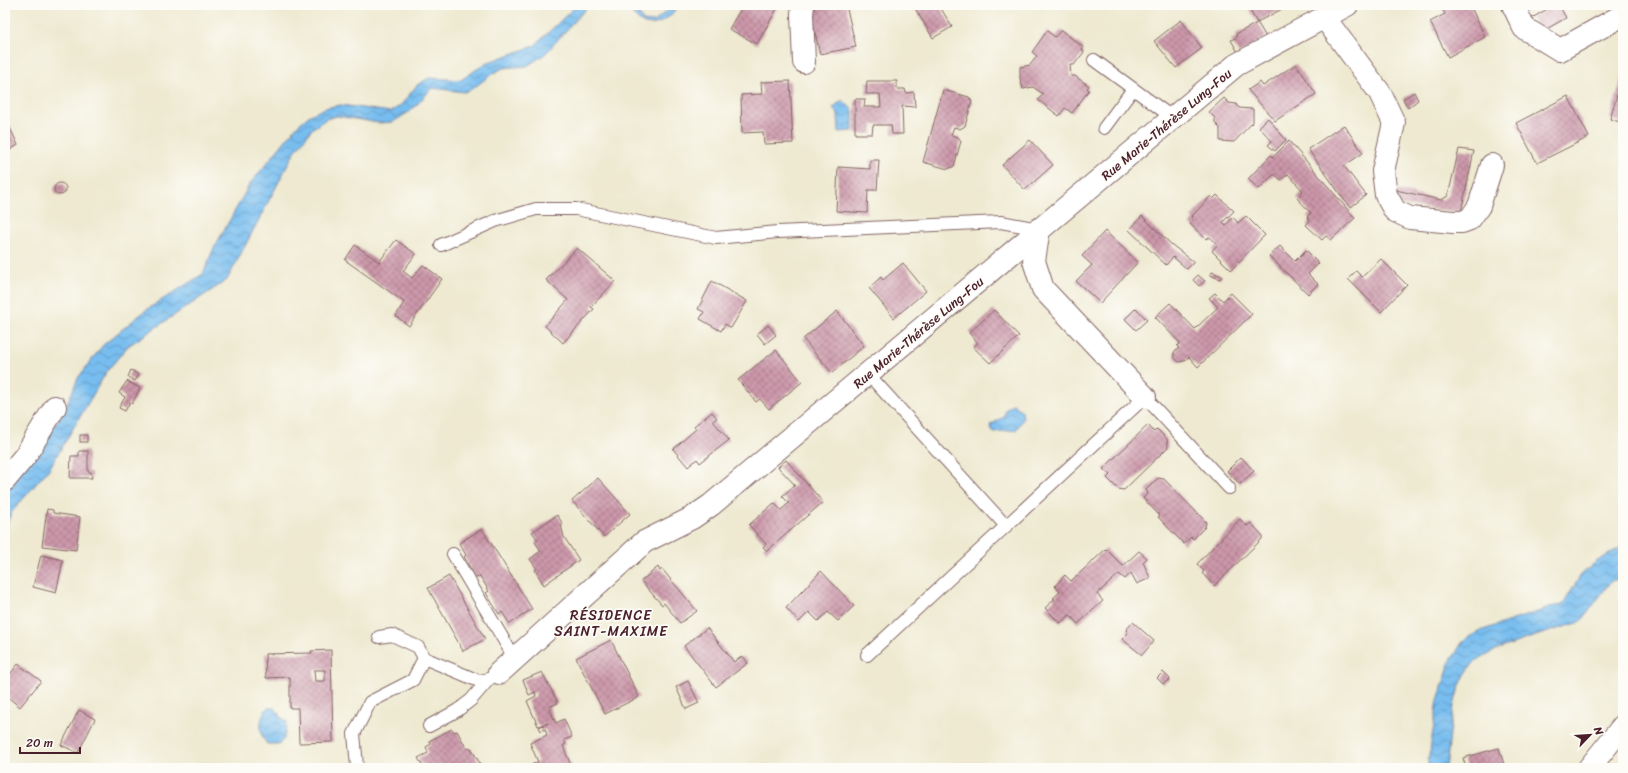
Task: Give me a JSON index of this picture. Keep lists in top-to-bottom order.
{
  "streets": {
    "street": ["Rue Marie-Thérèse Lung-Fou"]
  },
  "districts": ["RÉSIDENCE SAINT-MAXIME"],
  "scale_bar": "20 m",
  "north": "top right"
}
